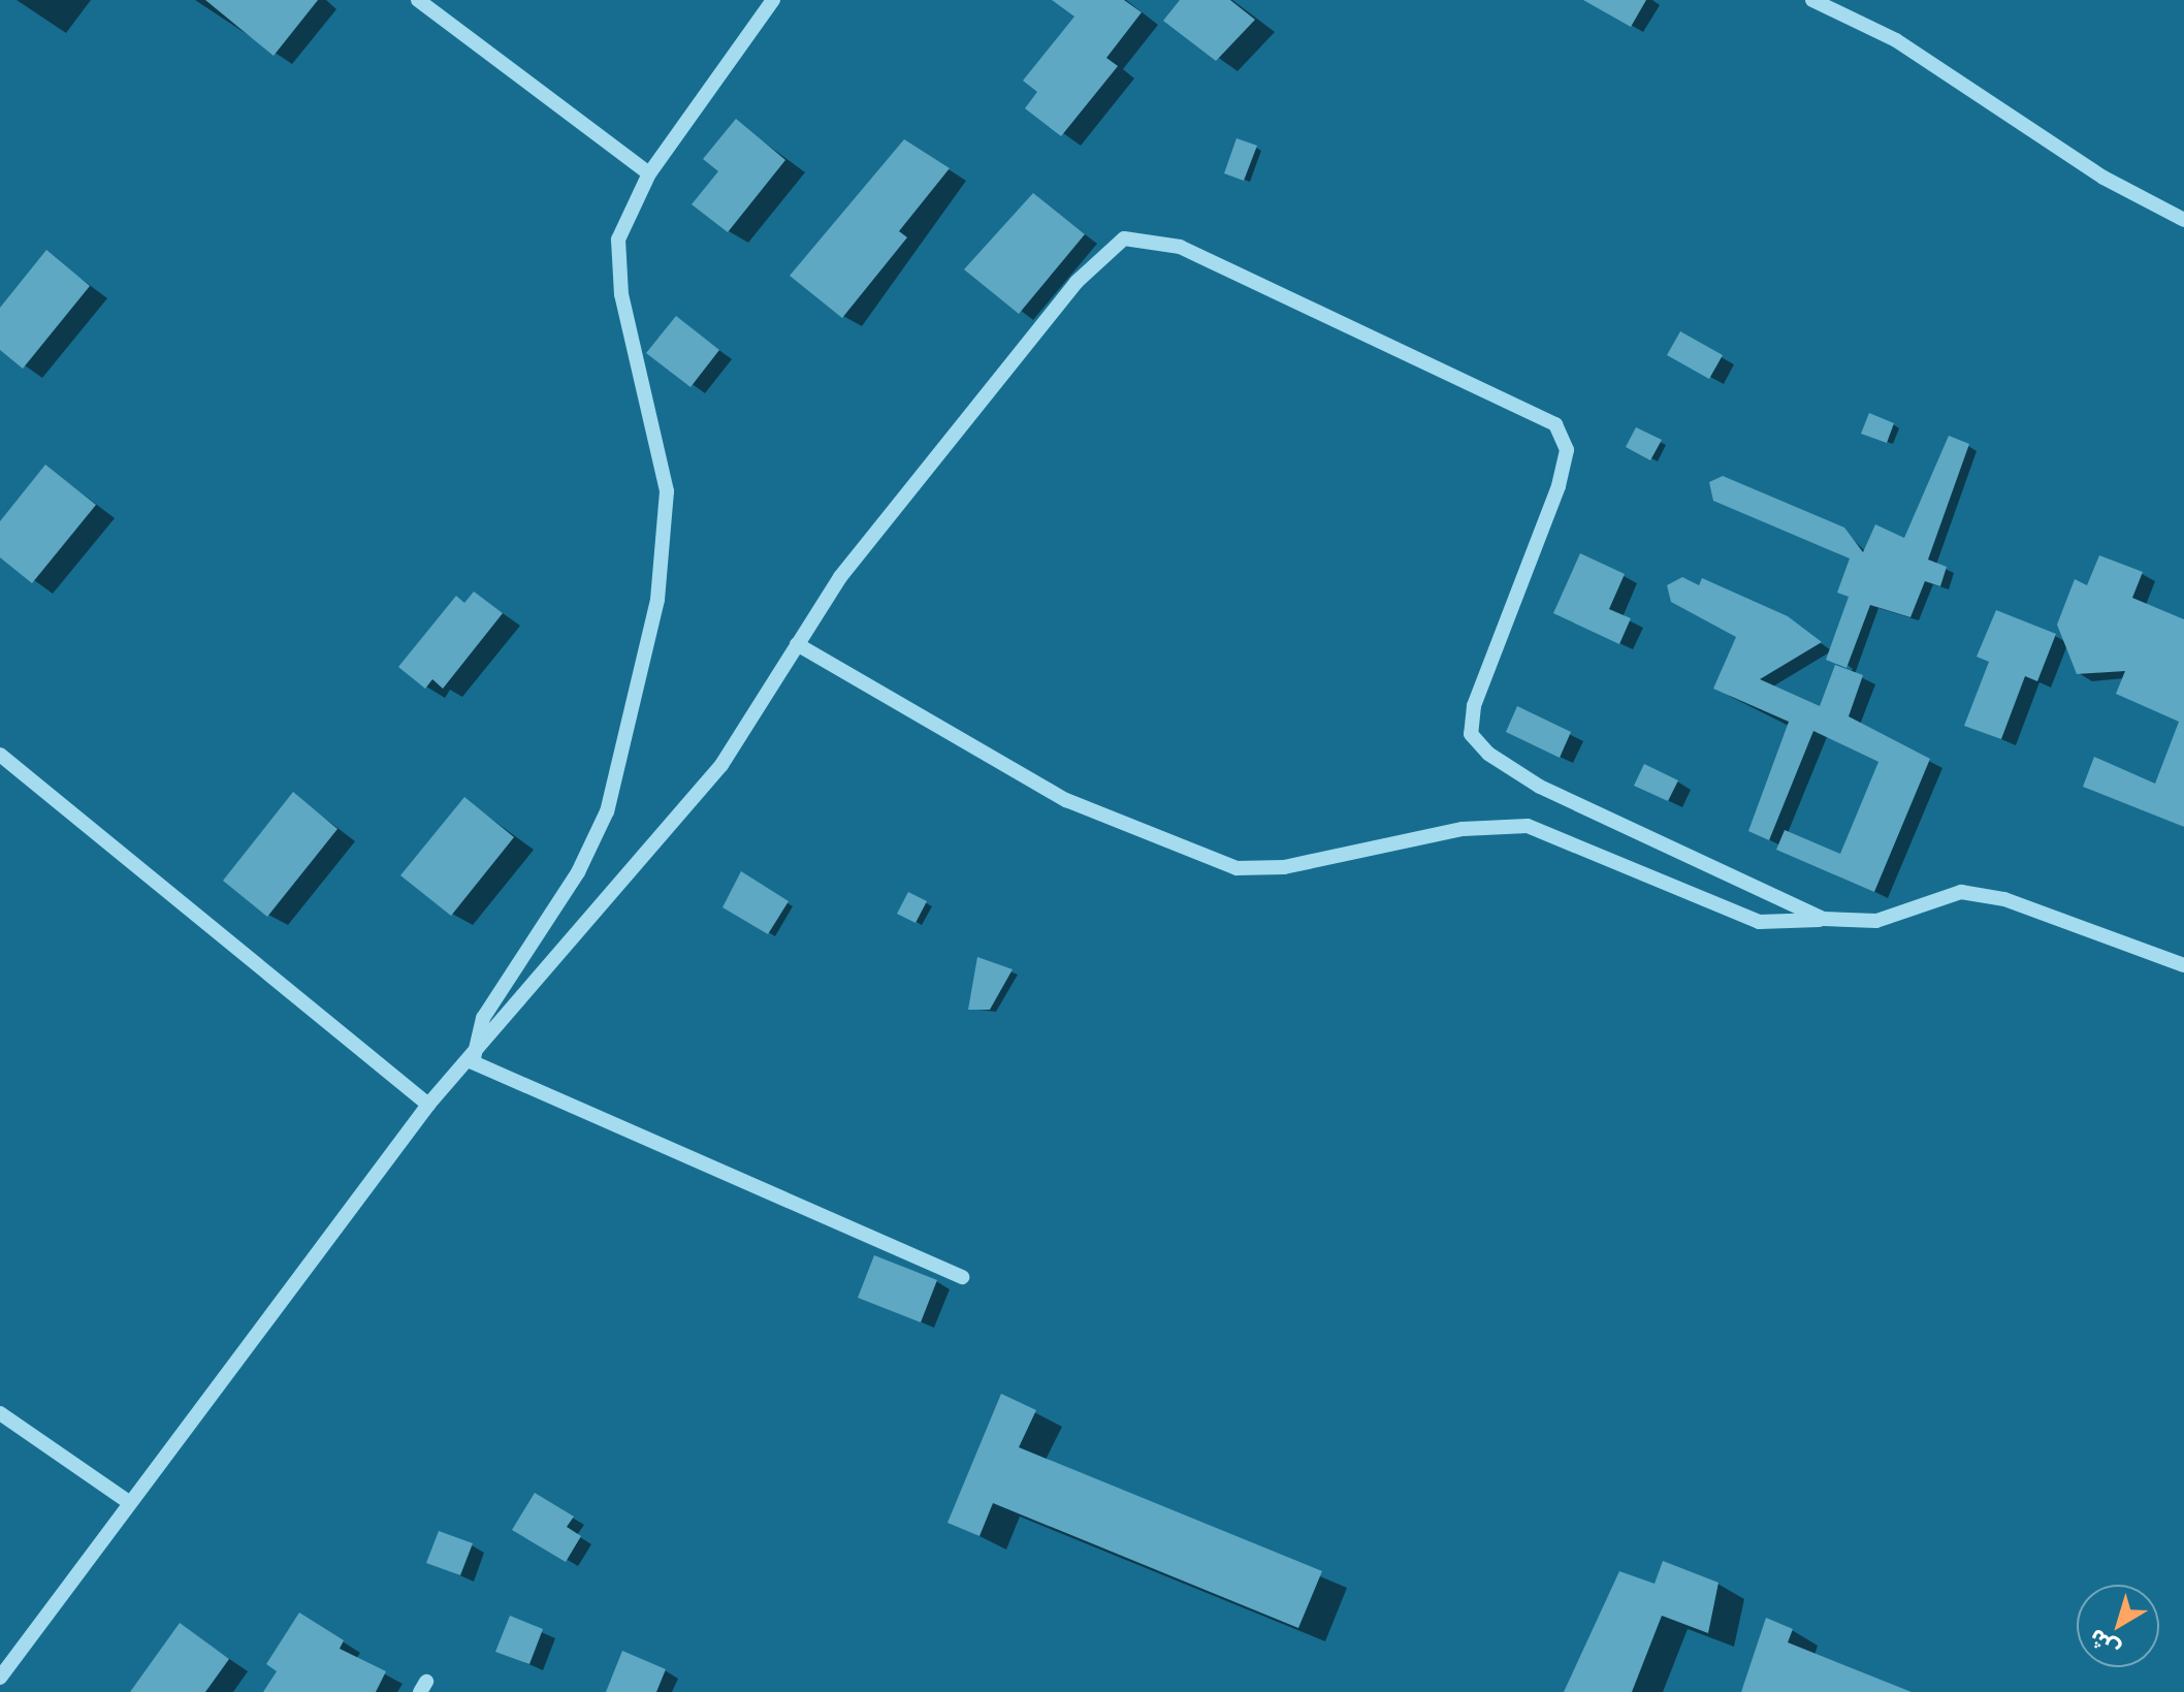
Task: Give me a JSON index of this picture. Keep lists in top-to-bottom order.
{
  "north": "bottom left"
}
